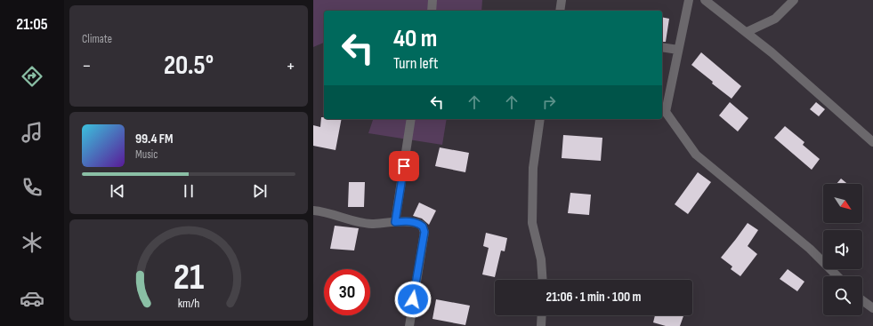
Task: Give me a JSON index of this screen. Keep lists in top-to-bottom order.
{
  "north": "bottom right",
  "page": {
    "tabs": "21:05",
    "tile": "Climate",
    "turn": ["40 m", "Turn left"],
    "heat": ["−", "20.5°", "+"],
    "song": ["99.4 FM", "Music"],
    "limit": "30",
    "trip": "21:06 · 1 min · 100 m",
    "gauge": ["21", "km/h"]
  }
}
